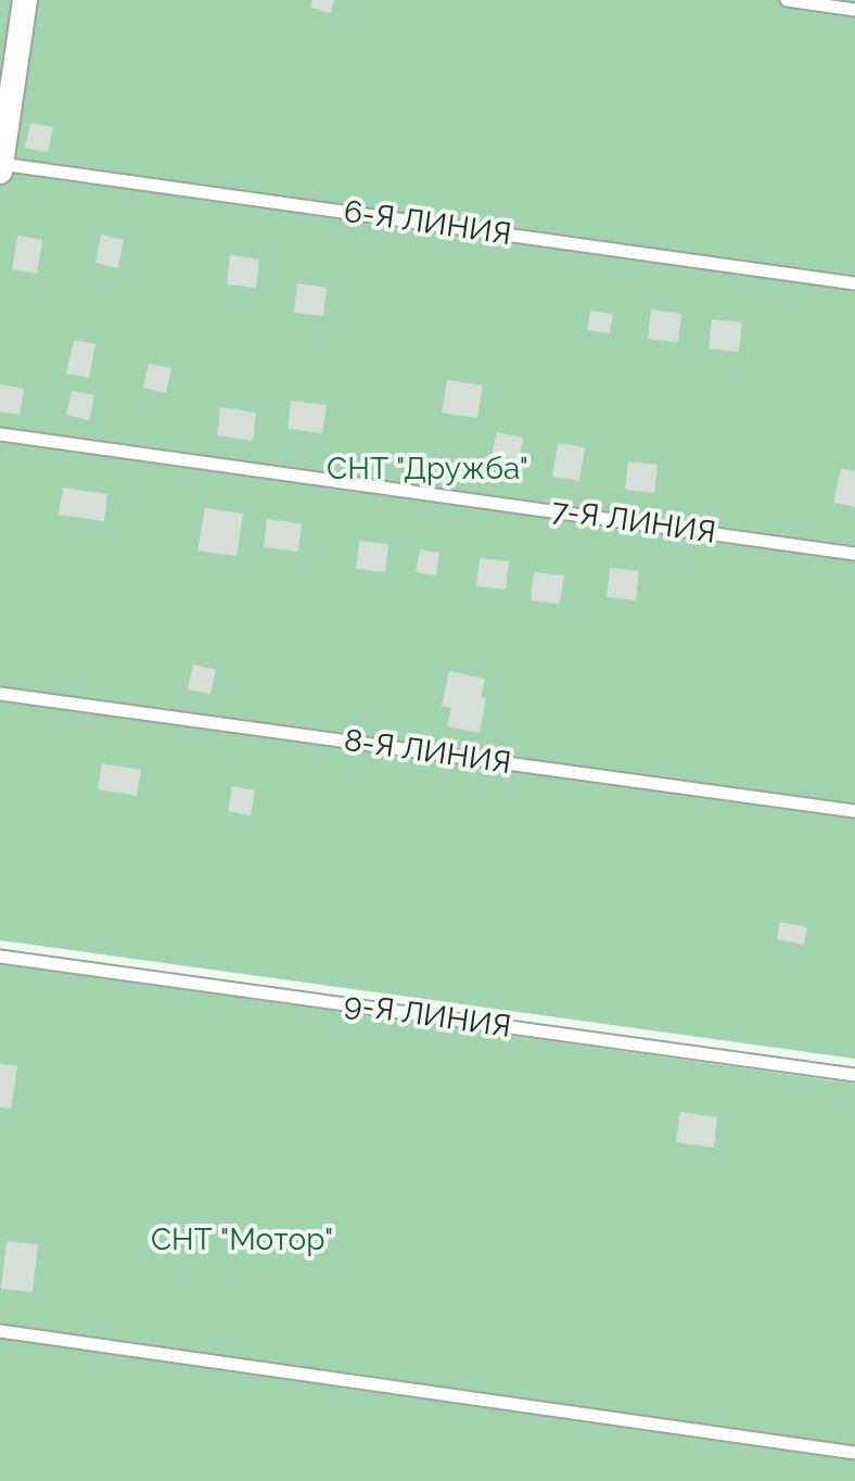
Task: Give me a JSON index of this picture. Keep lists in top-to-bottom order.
{
  "streets": {
    "lane": [
      "6-Я ЛИНИЯ",
      "7-Я ЛИНИЯ",
      "8-Я ЛИНИЯ",
      "9-Я ЛИНИЯ"
    ]
  },
  "parks": ["СНТ \"Дружба\"", "СНТ \"Мотор\""]
}
